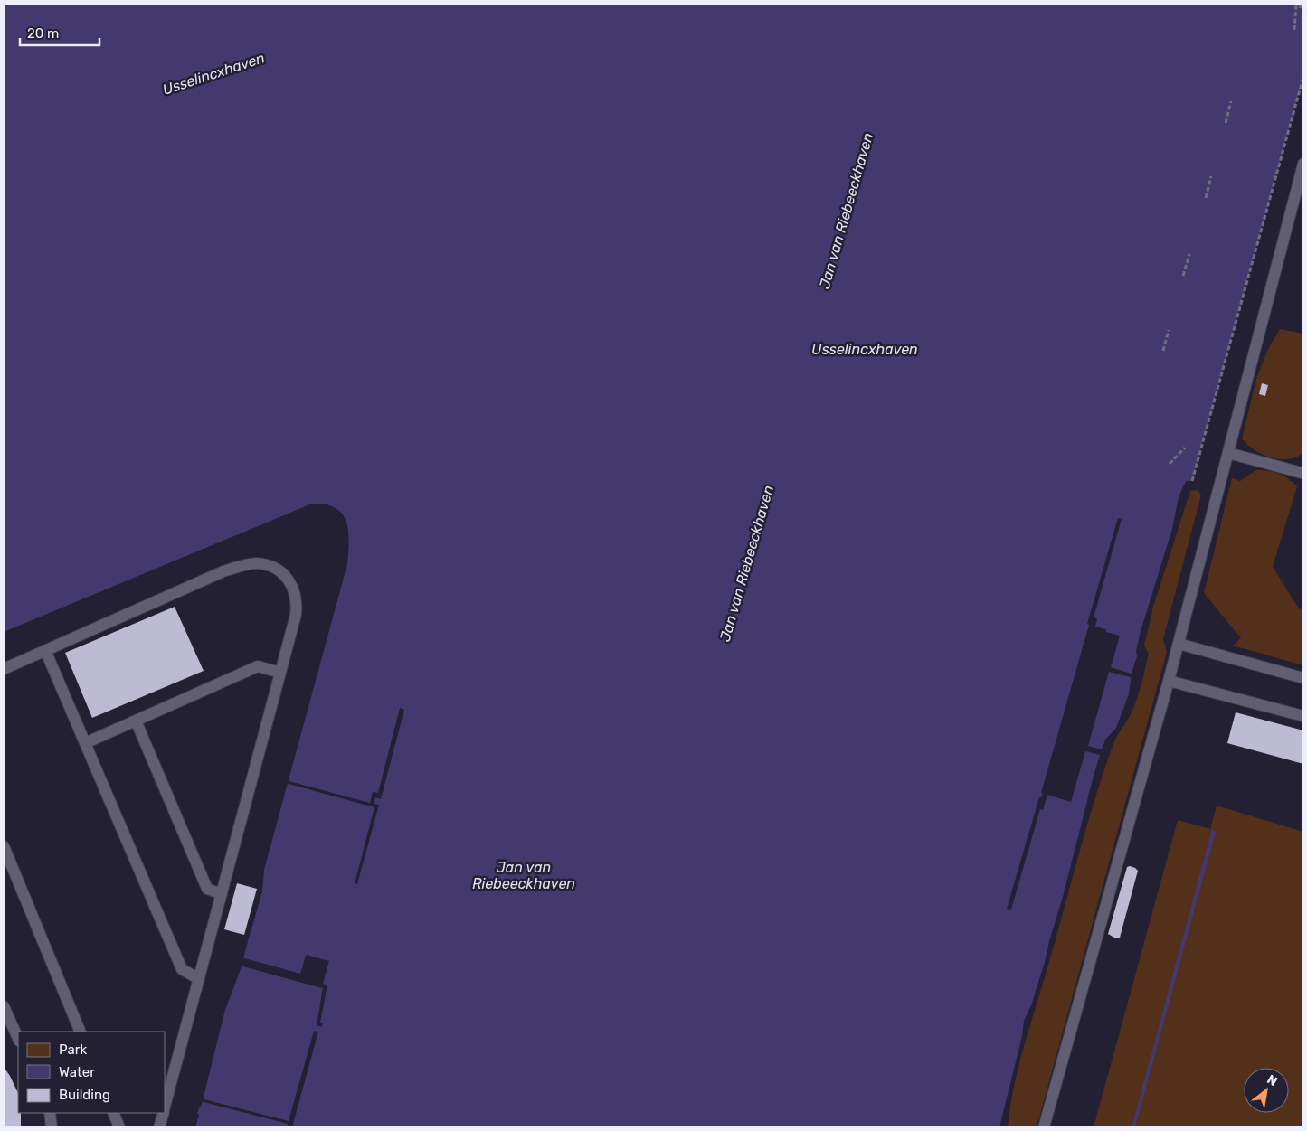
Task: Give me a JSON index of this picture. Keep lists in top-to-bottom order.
{
  "water": ["Usselincxhaven", "Jan van Riebeeckhaven"],
  "legend": ["Park", "Water", "Building"],
  "scale_bar": "20 m",
  "north": "top right"
}
